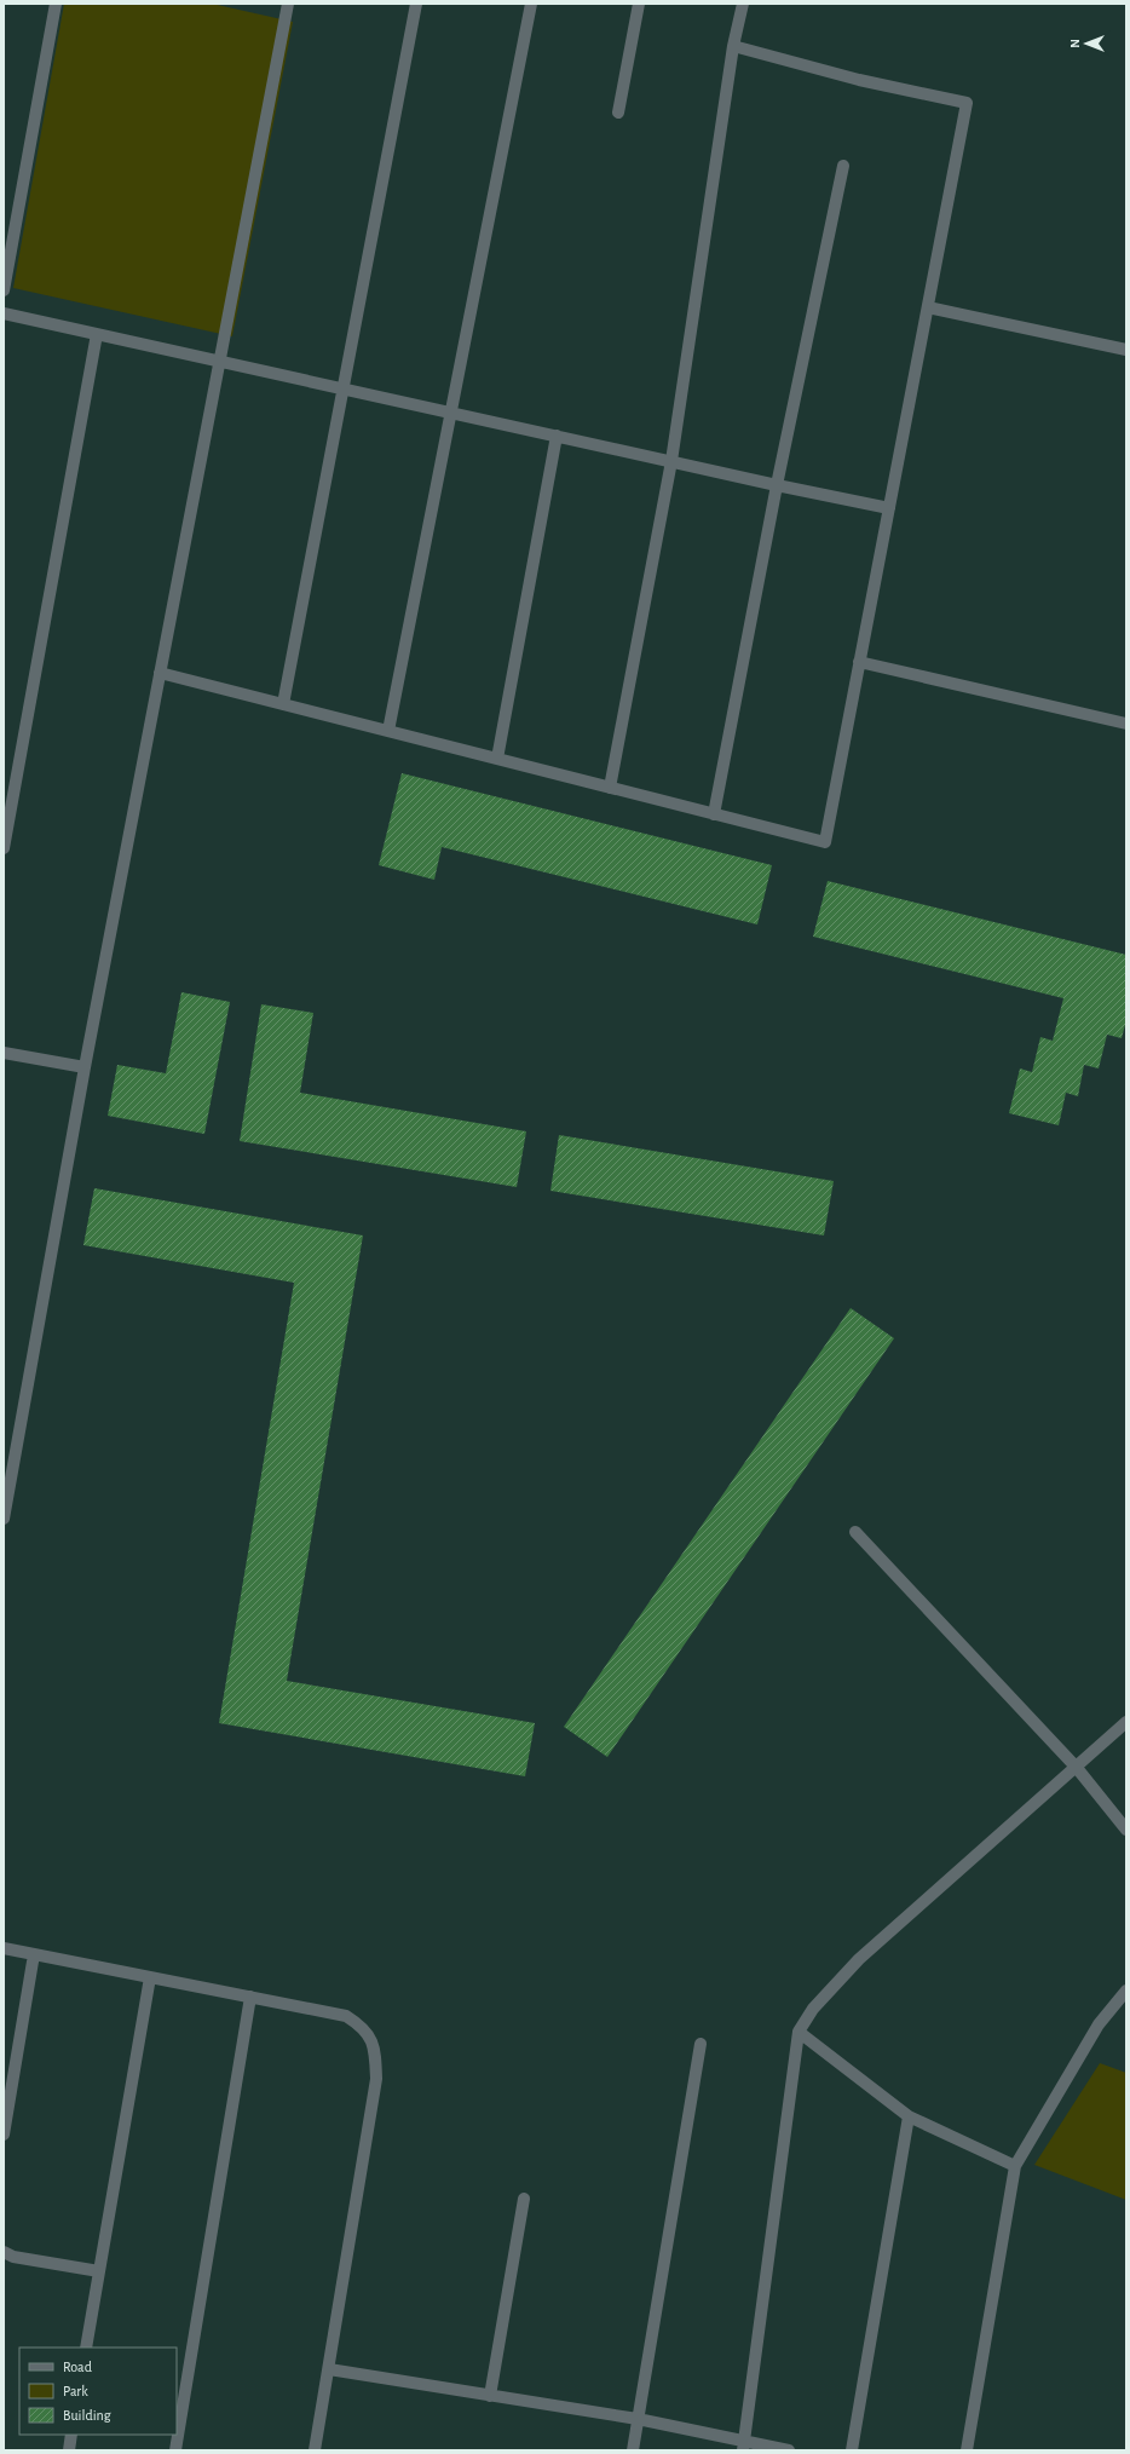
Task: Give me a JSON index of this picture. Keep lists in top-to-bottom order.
{
  "legend": ["Road", "Park", "Building"],
  "north": "left"
}
